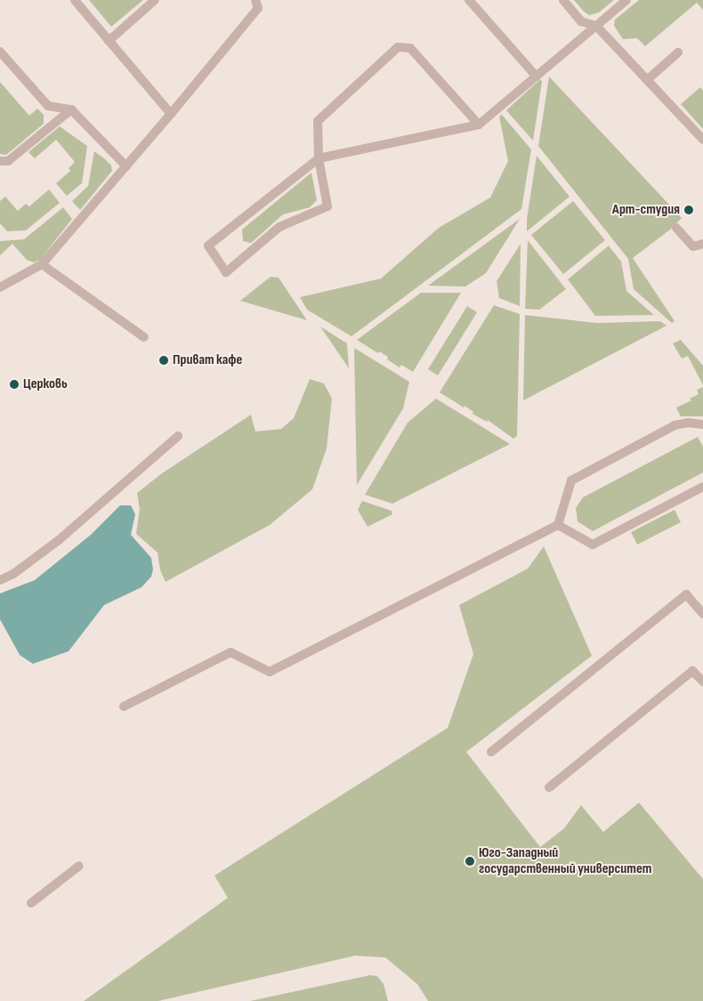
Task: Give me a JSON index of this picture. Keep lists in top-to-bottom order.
{
  "places": [
    "Арт-студия",
    "Приват кафе",
    "Церковь",
    "Юго-Западный государственный университет"
  ]
}
